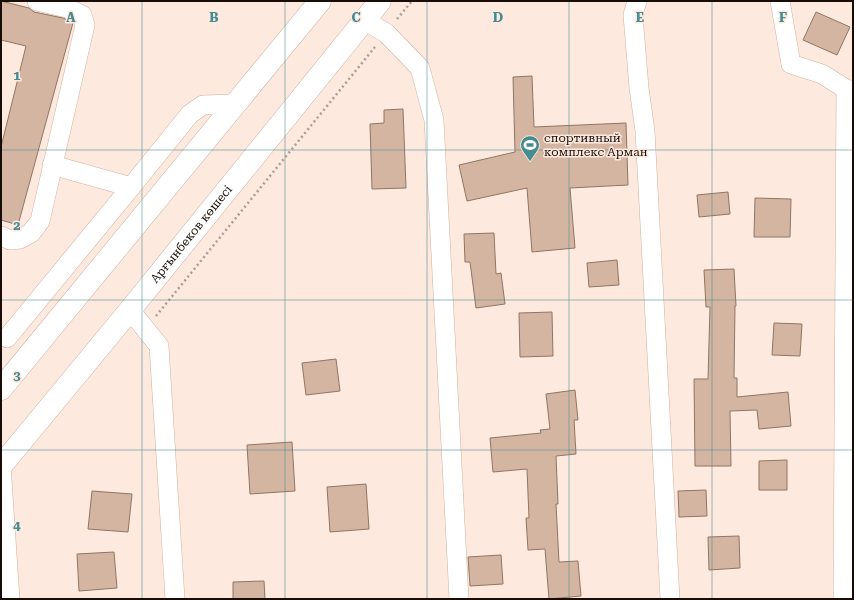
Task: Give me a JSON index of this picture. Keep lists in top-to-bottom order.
{
  "streets": {
    "main road": ["Арғынбеков көшесі"]
  },
  "places": {
    "sports": ["спортивный комплекс Арман"]
  },
  "grid": {
    "columns": [
      "A",
      "B",
      "C",
      "D",
      "E",
      "F"
    ],
    "rows": [
      "1",
      "2",
      "3",
      "4"
    ]
  }
}
